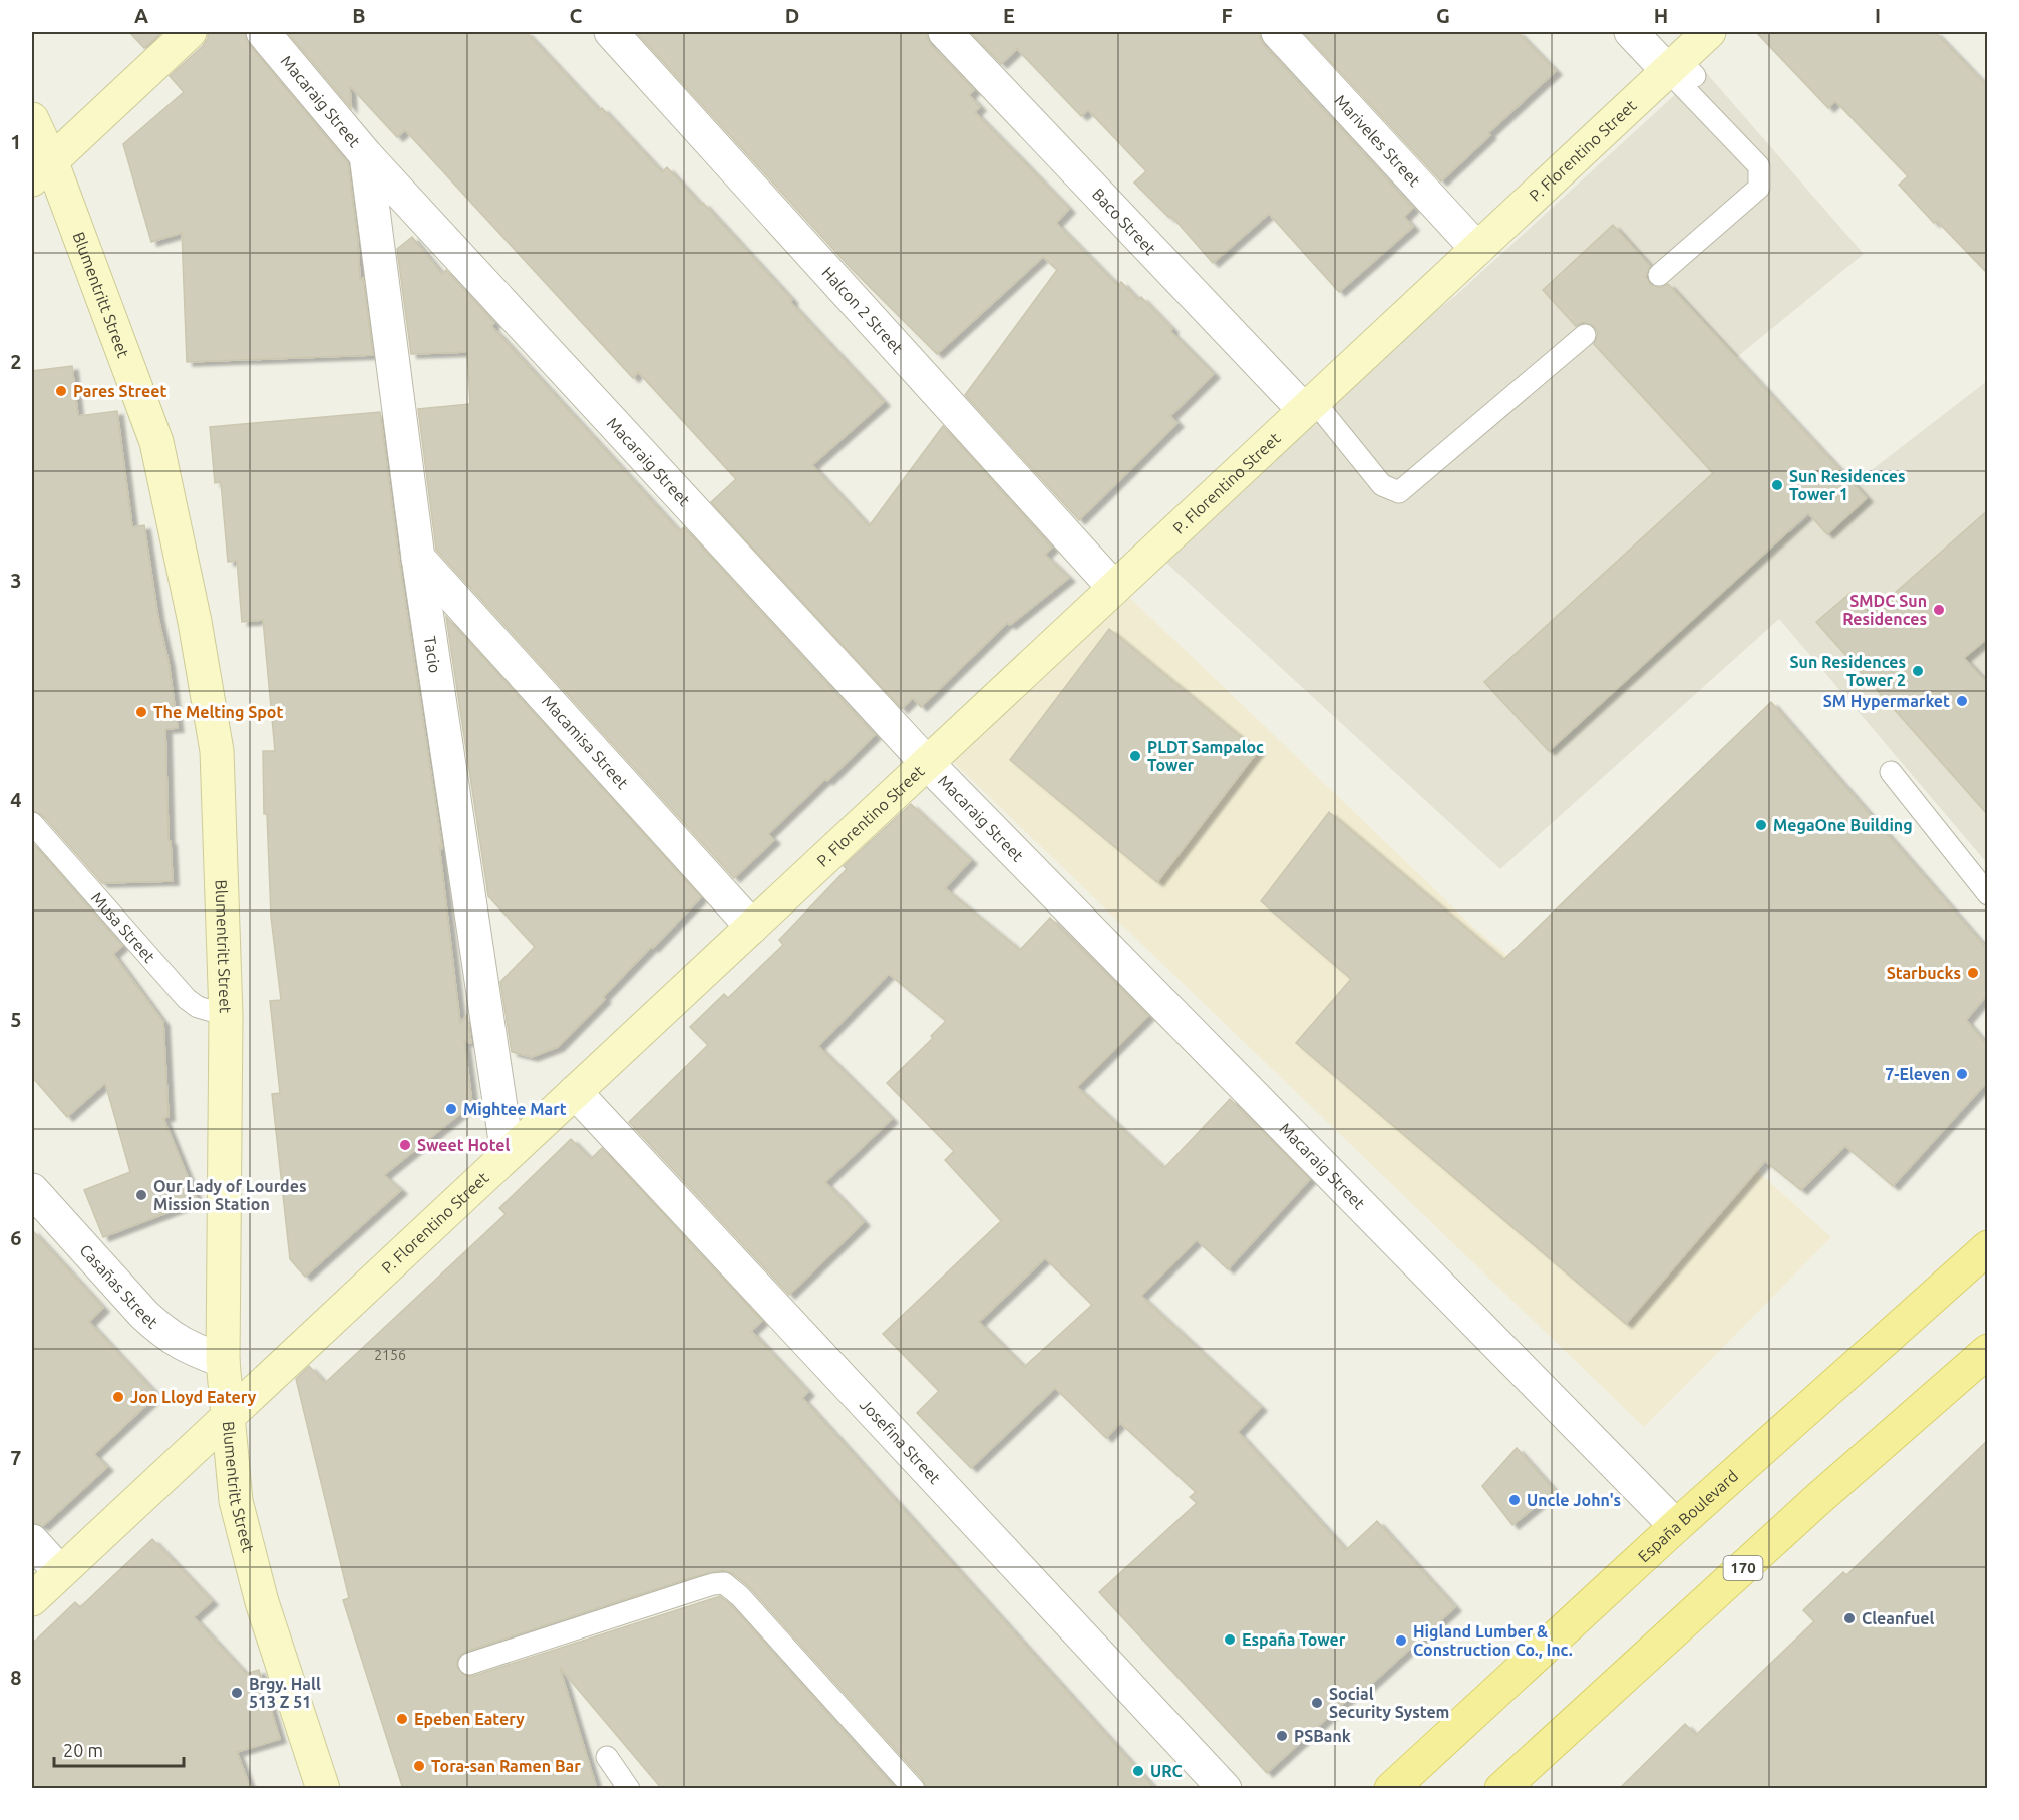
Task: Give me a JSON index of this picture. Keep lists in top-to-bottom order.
{
  "streets": {
    "main road": ["España Boulevard", "170"],
    "street": [
      "Macaraig Street",
      "Mariveles Street",
      "P. Florentino Street",
      "Baco Street",
      "Blumentritt Street",
      "Halcon 2 Street",
      "Tacio",
      "Macamisa Street",
      "Casañas Street",
      "Josefina Street"
    ],
    "lane": ["Musa Street"]
  },
  "crossings": [
    ["Macaraig Street", "P. Florentino Street"],
    ["Macaraig Street", "Tacio"],
    ["Macaraig Street", "España Boulevard"],
    ["Mariveles Street", "P. Florentino Street"],
    ["P. Florentino Street", "Baco Street"],
    ["P. Florentino Street", "Blumentritt Street"],
    ["P. Florentino Street", "Halcon 2 Street"],
    ["P. Florentino Street", "Tacio"],
    ["P. Florentino Street", "Macamisa Street"],
    ["P. Florentino Street", "Josefina Street"],
    ["Blumentritt Street", "Musa Street"],
    ["Blumentritt Street", "Casañas Street"],
    ["Tacio", "Macamisa Street"]
  ],
  "places": [
    "Pares Street",
    "Sun Residences Tower 1",
    "SMDC Sun Residences",
    "Sun Residences Tower 2",
    "SM Hypermarket",
    "The Melting Spot",
    "PLDT Sampaloc Tower",
    "MegaOne Building",
    "Starbucks",
    "7-Eleven",
    "Mightee Mart",
    "Sweet Hotel",
    "Our Lady of Lourdes Mission Station",
    "Jon Lloyd Eatery",
    "Uncle John's",
    "Cleanfuel",
    "España Tower",
    "Higland Lumber & Construction Co., Inc.",
    "Brgy. Hall 513 Z 51",
    "Social Security System",
    "Epeben Eatery",
    "PSBank",
    "Tora-san Ramen Bar",
    "URC"
  ],
  "house_numbers": ["2156"],
  "scale_bar": "20 m",
  "grid": {
    "columns": [
      "A",
      "B",
      "C",
      "D",
      "E",
      "F",
      "G",
      "H",
      "I"
    ],
    "rows": [
      "1",
      "2",
      "3",
      "4",
      "5",
      "6",
      "7",
      "8"
    ]
  }
}
